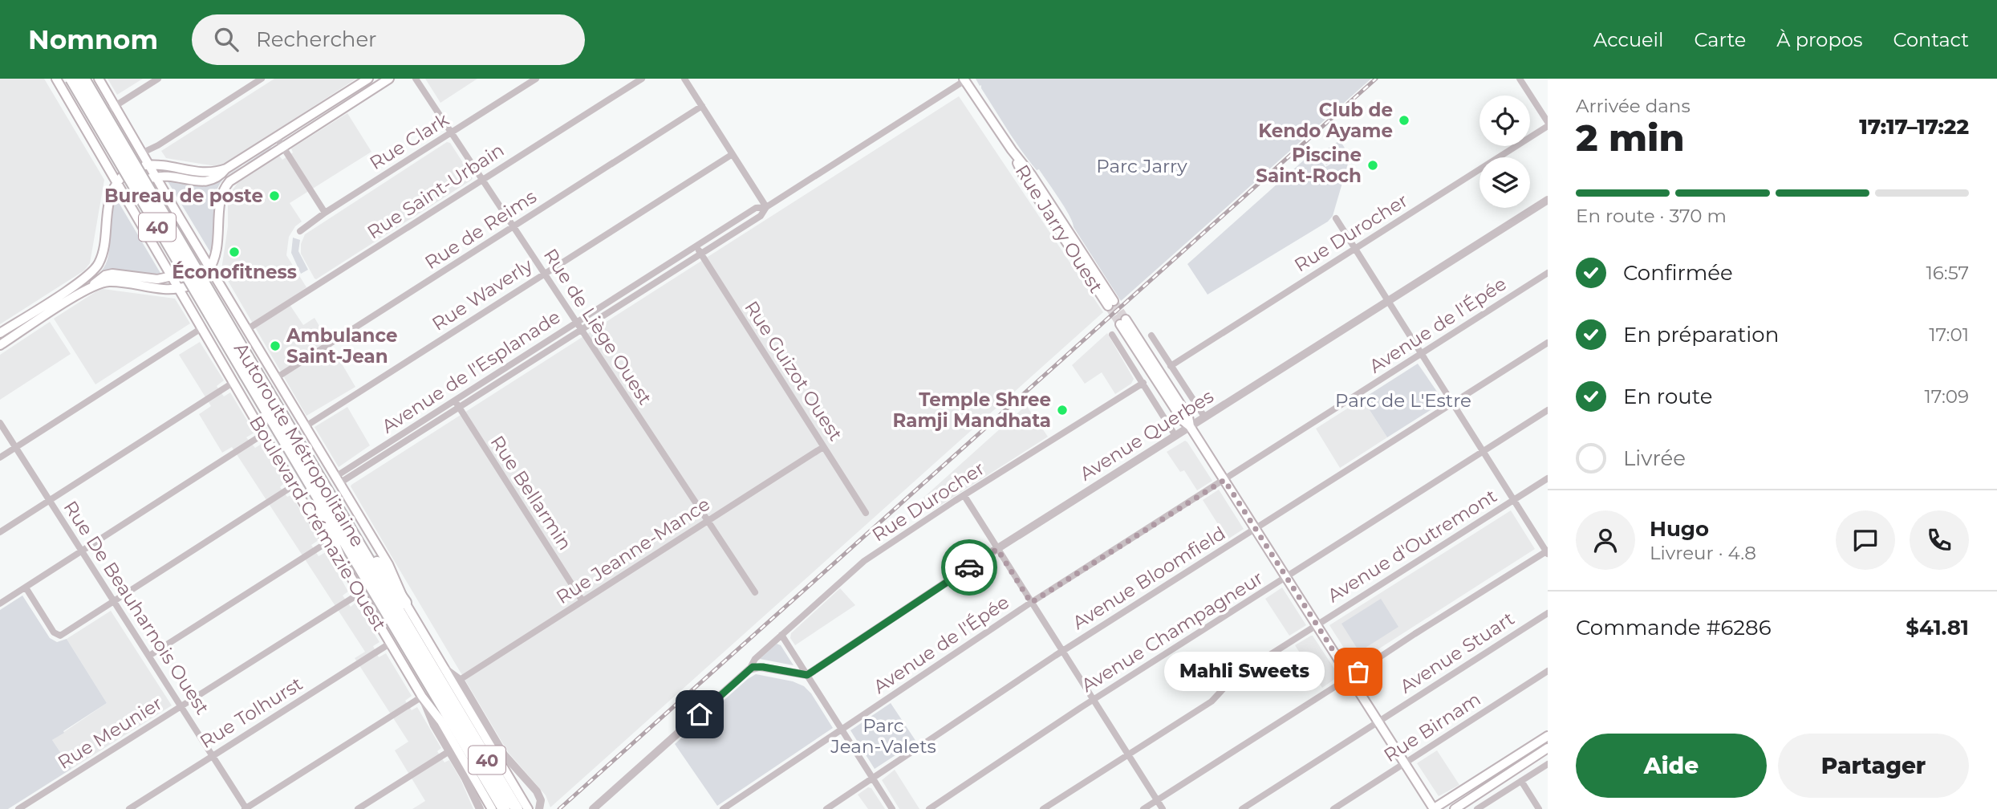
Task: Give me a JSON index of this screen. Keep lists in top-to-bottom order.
{
  "streets": {
    "highway": ["40", "Autoroute Métropolitaine"],
    "main road": ["Rue Jarry Ouest", "Boulevard Crémazie Ouest"],
    "street": [
      "Rue Clark",
      "Rue Saint-Urbain",
      "Rue de Reims",
      "Rue Durocher",
      "Rue Waverly",
      "Avenue de l'Épée",
      "Rue de Liège Ouest",
      "Rue Guizot Ouest",
      "Avenue de l'Esplanade",
      "Avenue Querbes",
      "Rue Bellarmin",
      "Avenue d'Outremont",
      "Rue Jeanne-Mance",
      "Avenue Bloomfield",
      "Rue De Beauharnois Ouest",
      "Avenue Champagneur",
      "Avenue Stuart",
      "Rue Tolhurst",
      "Rue Birnam",
      "Rue Meunier"
    ]
  },
  "crossings": [
    ["Rue Clark", "Rue de Liège Ouest"],
    ["Rue Saint-Urbain", "Rue de Liège Ouest"],
    ["Rue Saint-Urbain", "Boulevard Crémazie Ouest"],
    ["Rue Jarry Ouest", "Avenue de l'Esplanade"],
    ["Rue de Reims", "Rue de Liège Ouest"],
    ["Rue de Reims", "Boulevard Crémazie Ouest"],
    ["Rue Waverly", "Rue de Liège Ouest"],
    ["Rue Waverly", "Boulevard Crémazie Ouest"],
    ["Rue de Liège Ouest", "Avenue de l'Esplanade"],
    ["Rue de Liège Ouest", "Rue Jeanne-Mance"],
    ["Rue Guizot Ouest", "Avenue de l'Esplanade"],
    ["Rue Guizot Ouest", "Rue Jeanne-Mance"],
    ["Avenue de l'Esplanade", "Rue Bellarmin"],
    ["Avenue de l'Esplanade", "Boulevard Crémazie Ouest"],
    ["Rue Bellarmin", "Rue Jeanne-Mance"],
    ["Boulevard Crémazie Ouest", "Rue Tolhurst"],
    ["Boulevard Crémazie Ouest", "Rue Meunier"],
    ["Rue De Beauharnois Ouest", "Rue Tolhurst"],
    ["Rue De Beauharnois Ouest", "Rue Meunier"]
  ],
  "parks": ["Parc Jarry", "Parc de L'Estre", "Parc Jean-Valets"],
  "places": [
    "Club de Kendo Ayame",
    "Piscine Saint-Roch",
    "Bureau de poste",
    "Éconofitness",
    "Ambulance Saint-Jean",
    "Temple Shree Ramji Mandhata",
    "Mahli Sweets"
  ],
  "page": {
    "header": "Nomnom",
    "search": "Rechercher",
    "nav": [
      "Accueil",
      "Carte",
      "À propos",
      "Contact"
    ],
    "heading": ["2 min", "Arrivée dans", "17:17–17:22"],
    "panel": [
      "Hugo",
      "Livreur · 4.8",
      "Commande #6286",
      "$41.81"
    ],
    "bar": "En route · 370 m",
    "list": [
      ["Confirmée", "16:57"],
      ["En préparation", "17:01"],
      ["En route", "17:09"],
      "Livrée"
    ],
    "bubble": "Mahli Sweets",
    "buttons": ["Aide", "Partager"]
  }
}
